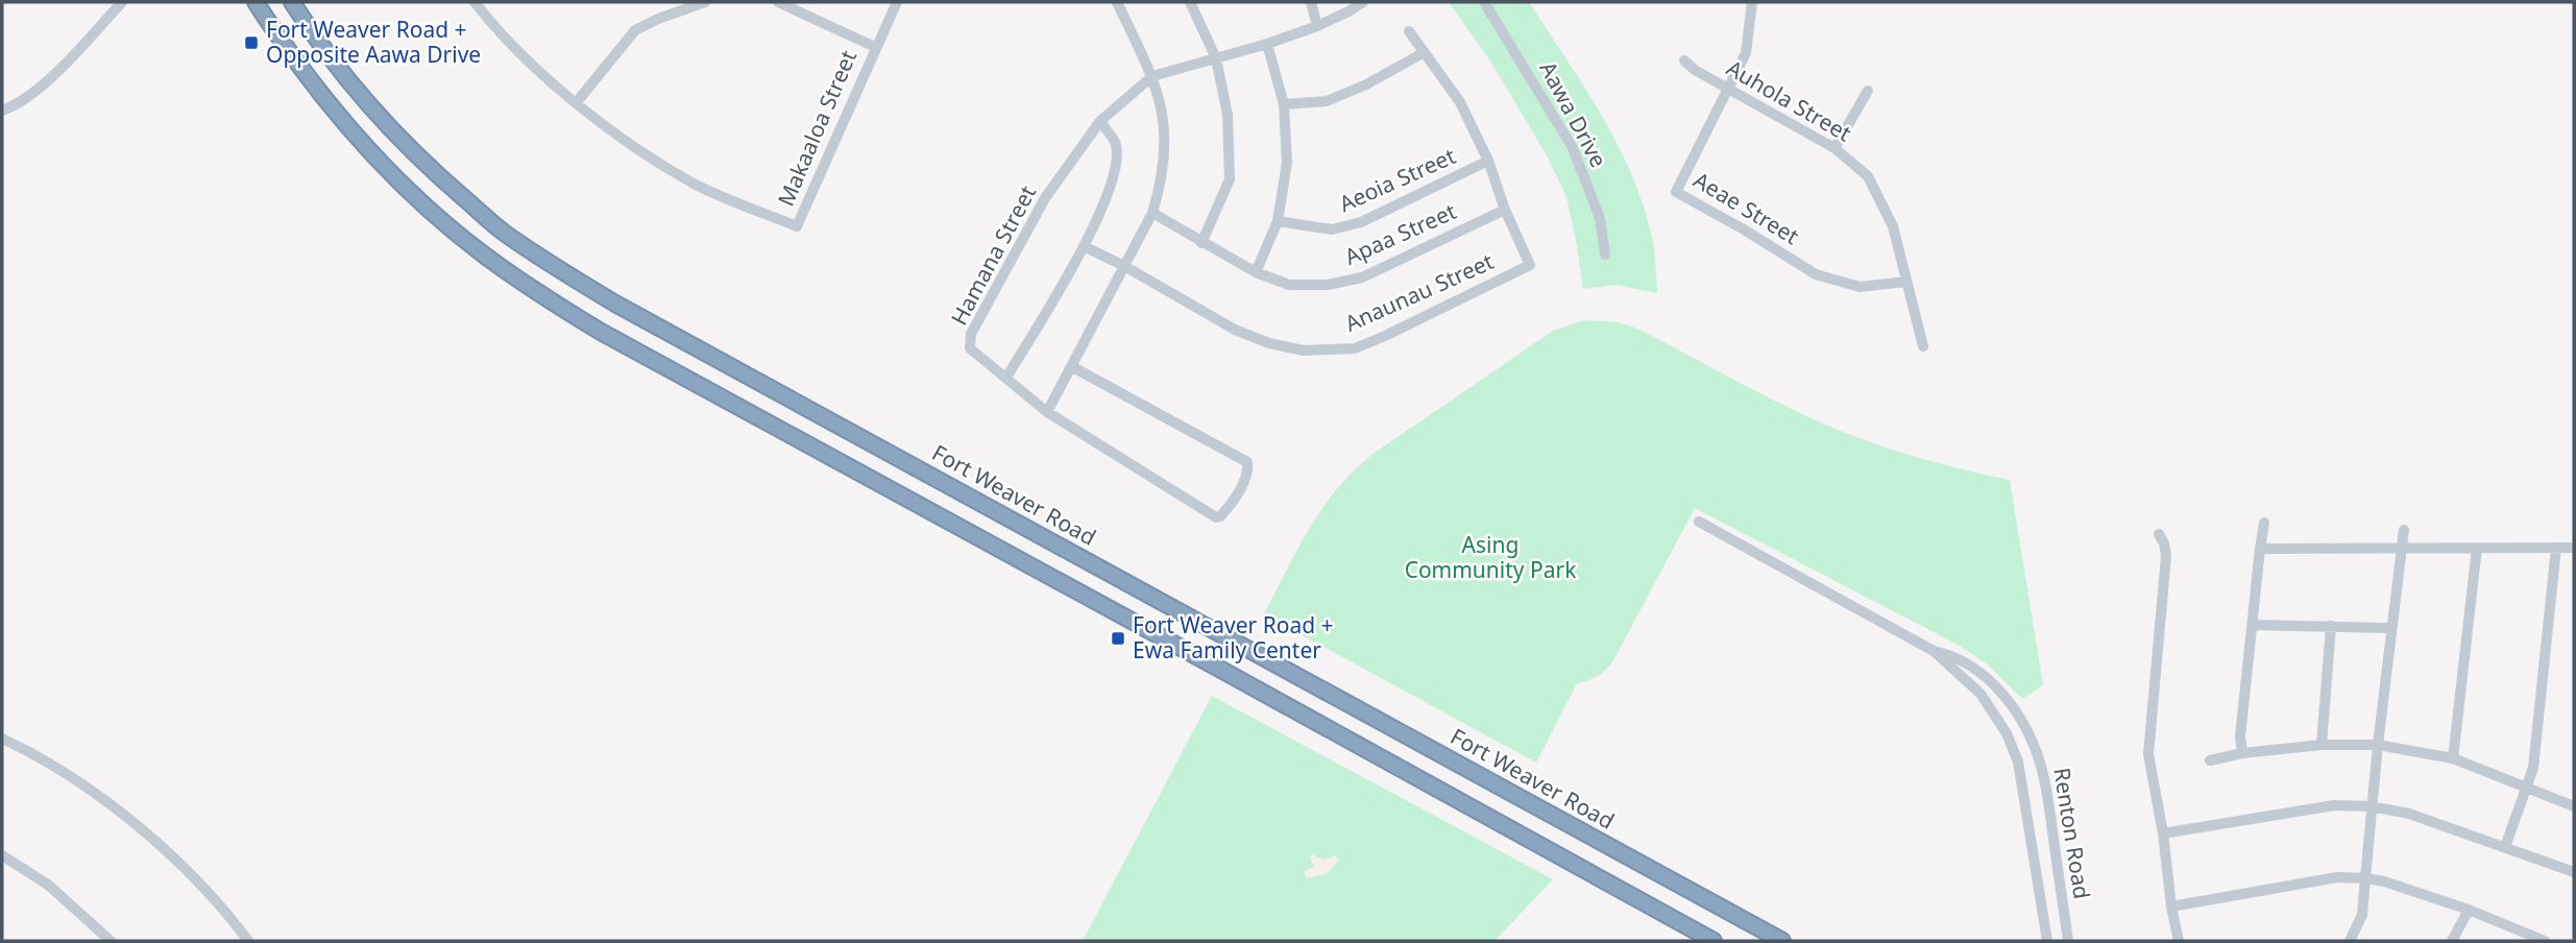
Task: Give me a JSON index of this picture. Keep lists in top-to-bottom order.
{
  "streets": {
    "highway": ["Fort Weaver Road"],
    "street": [
      "Auhola Street",
      "Aawa Drive",
      "Makaaloa Street",
      "Aeoia Street",
      "Aeae Street",
      "Apaa Street",
      "Hamana Street",
      "Anaunau Street",
      "Renton Road"
    ]
  },
  "crossings": [
    ["Auhola Street", "Aeae Street"],
    ["Apaa Street", "Anaunau Street"]
  ],
  "parks": ["Asing Community Park"],
  "places": {
    "transit": ["Fort Weaver Road + Opposite Aawa Drive", "Fort Weaver Road + Ewa Family Center"]
  }
}
